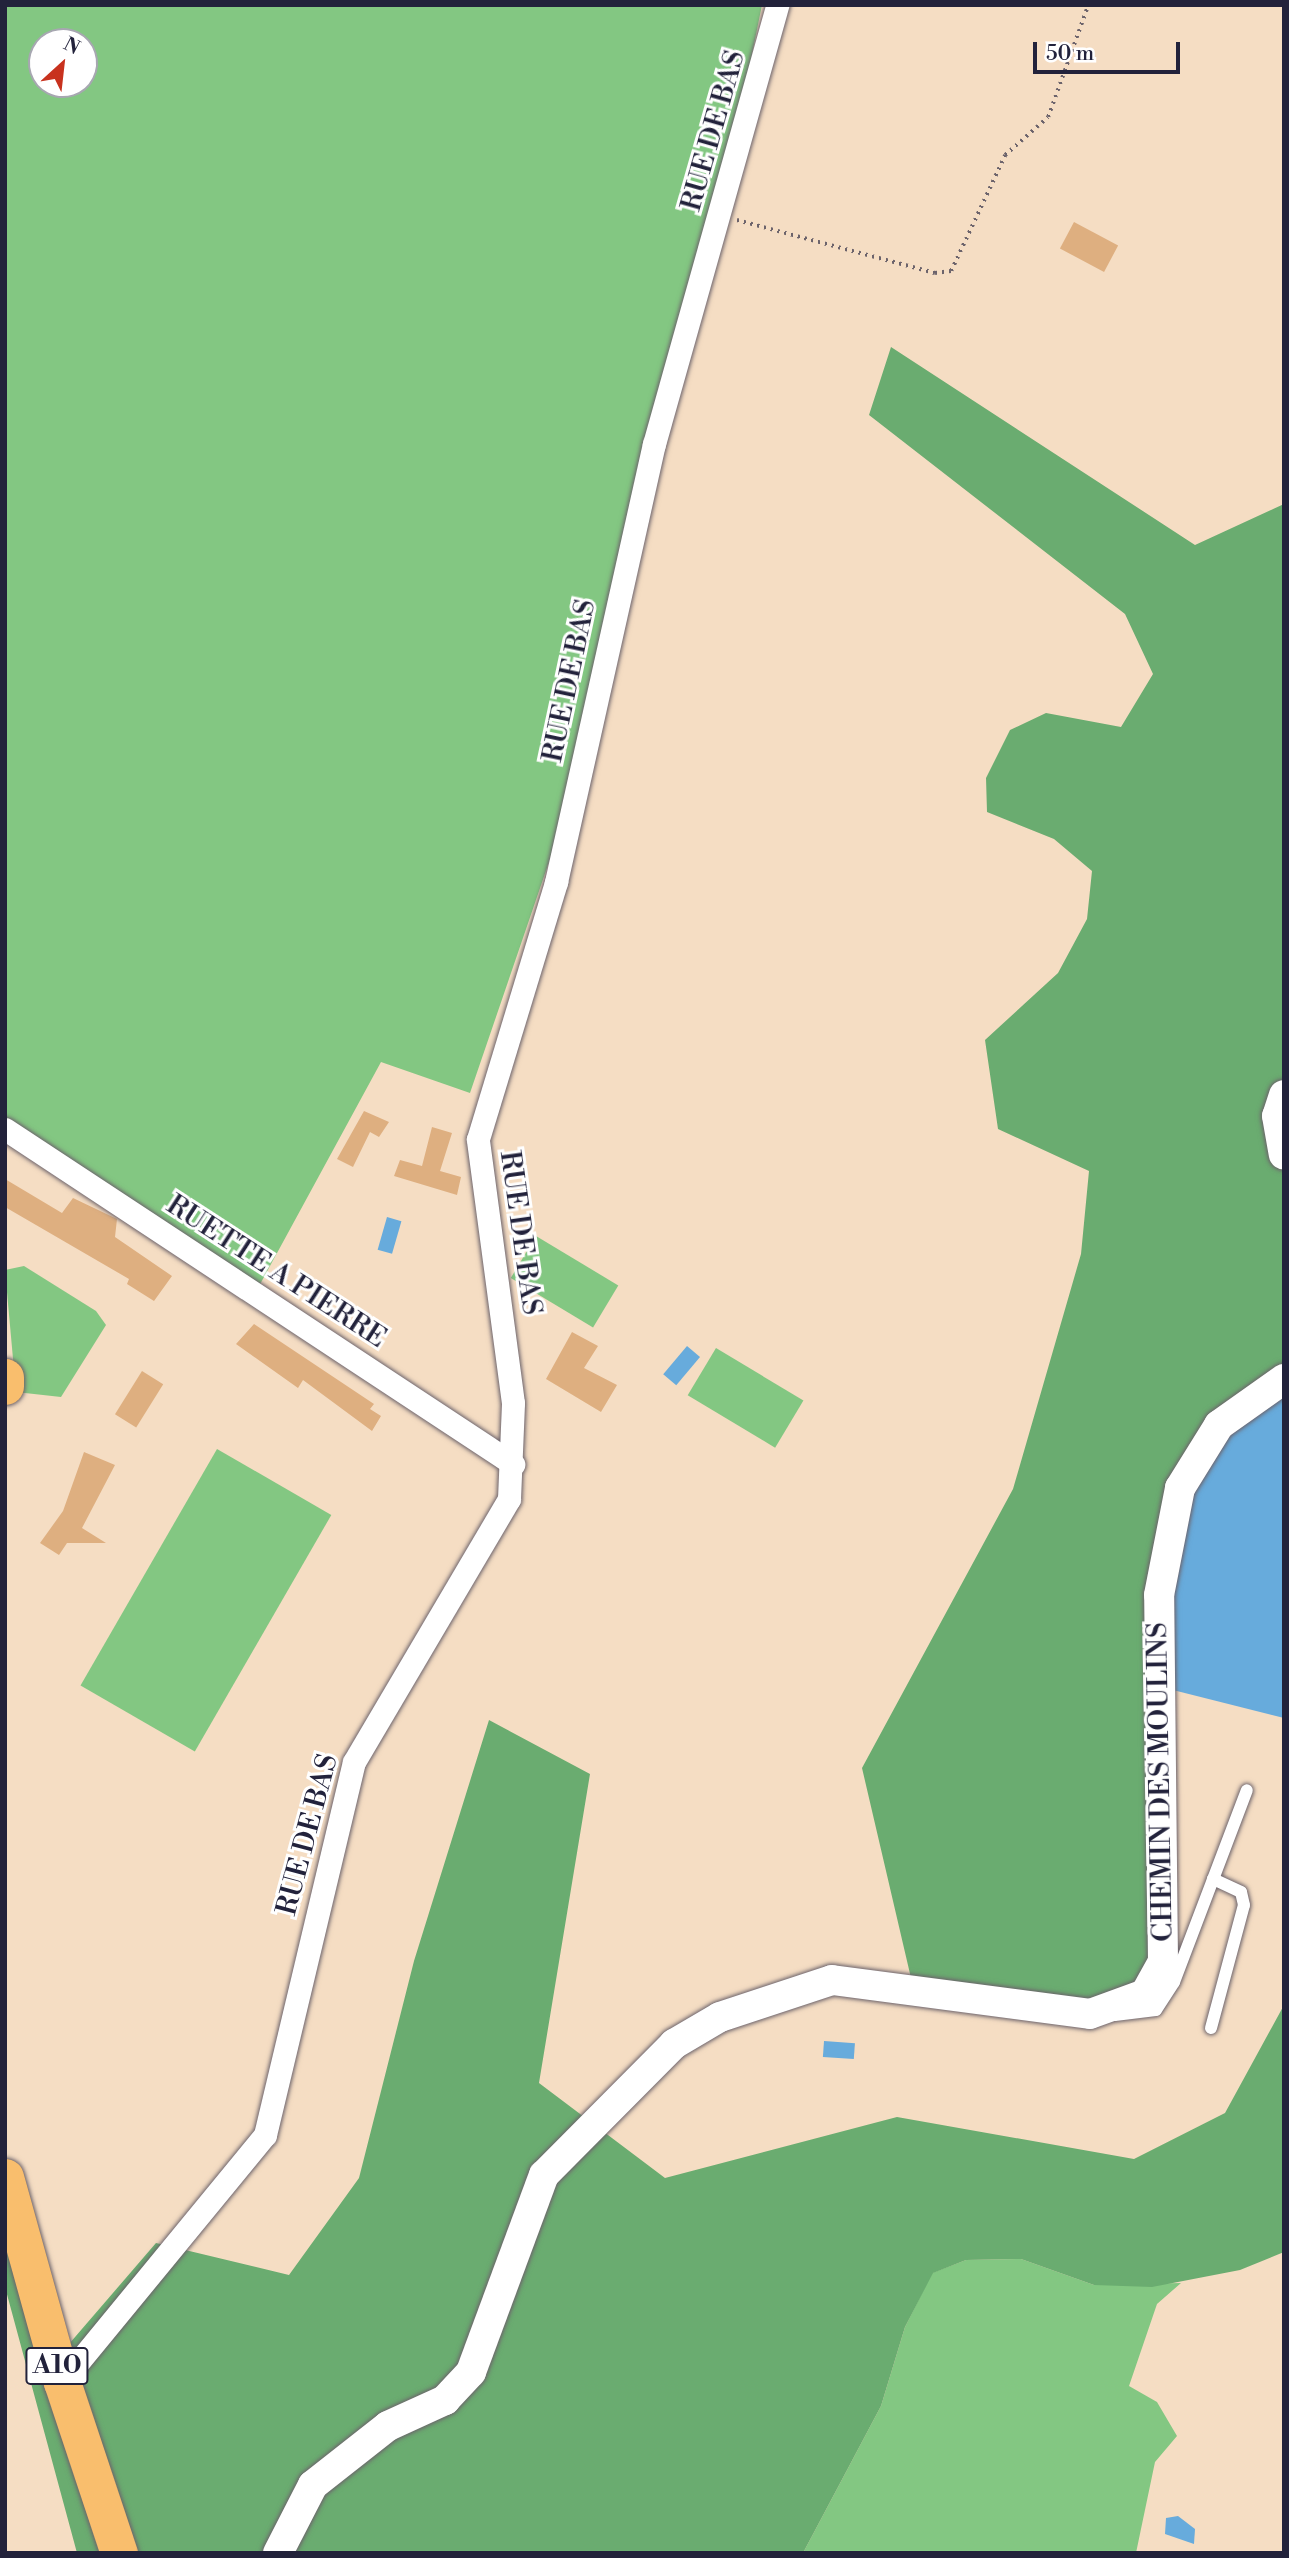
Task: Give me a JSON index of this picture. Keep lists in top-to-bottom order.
{
  "streets": {
    "main road": ["A10"],
    "street": ["RUE DE BAS", "RUETTE A PIERRE", "CHEMIN DES MOULINS"]
  },
  "crossings": [
    ["RUE DE BAS", "RUETTE A PIERRE"],
    ["RUE DE BAS", "A10"]
  ],
  "scale_bar": "50 m",
  "north": "top right"
}
